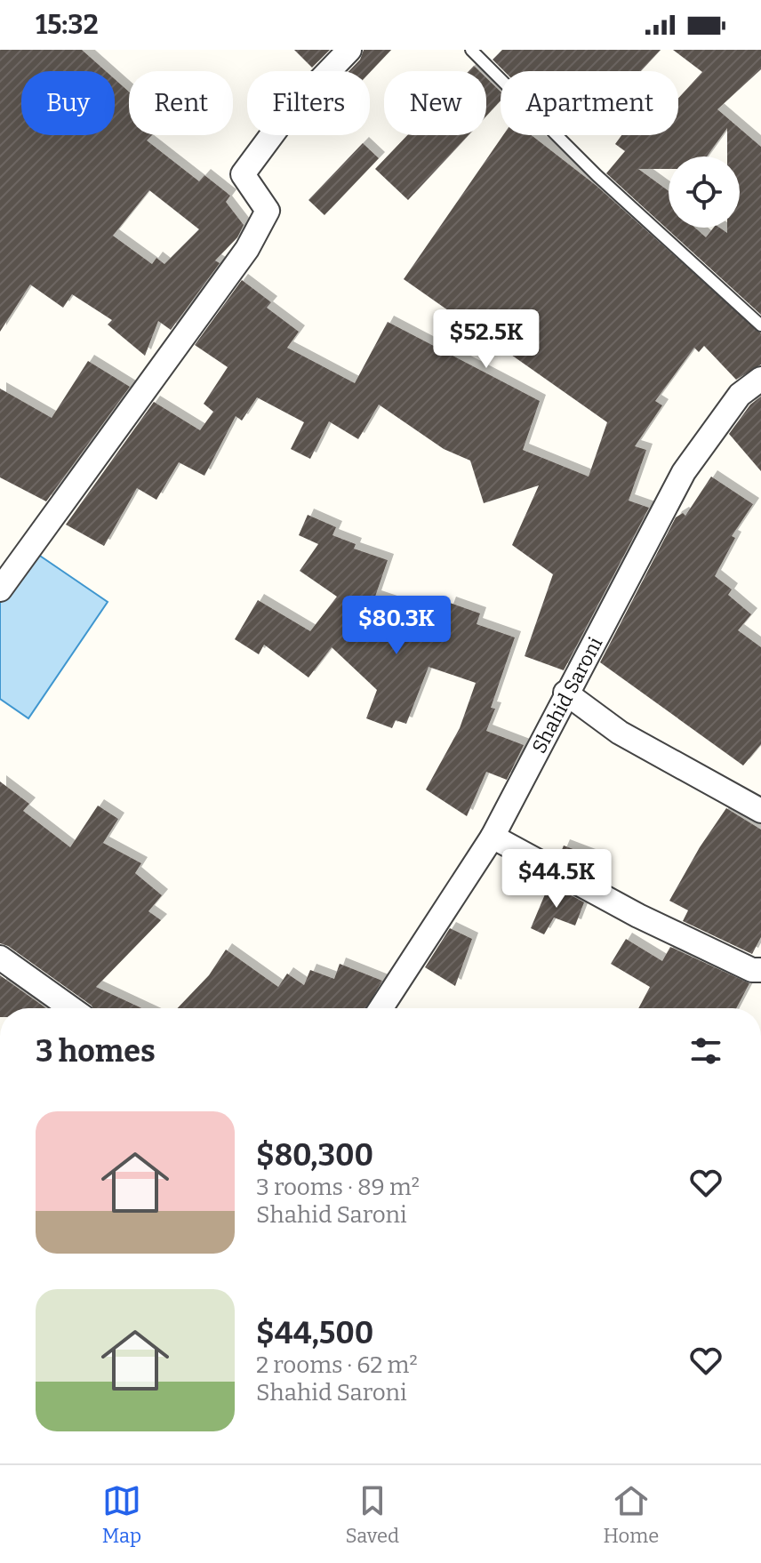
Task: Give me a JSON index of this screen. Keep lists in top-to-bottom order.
{
  "streets": {
    "street": ["Shahid Saroni"]
  },
  "page": {
    "status": "15:32",
    "chip": [
      "Buy",
      "Rent",
      "Filters",
      "New",
      "Apartment"
    ],
    "price": ["$52.5K", "$80.3K", "$44.5K"],
    "heading": "3 homes",
    "list": [
      {
        "name": "$80,300",
        "note": "3 rooms · 89 m² · Shahid Saroni"
      },
      {
        "name": "$44,500",
        "note": "2 rooms · 62 m² · Shahid Saroni"
      }
    ],
    "tabs": ["Map", "Saved", "Home"]
  }
}
